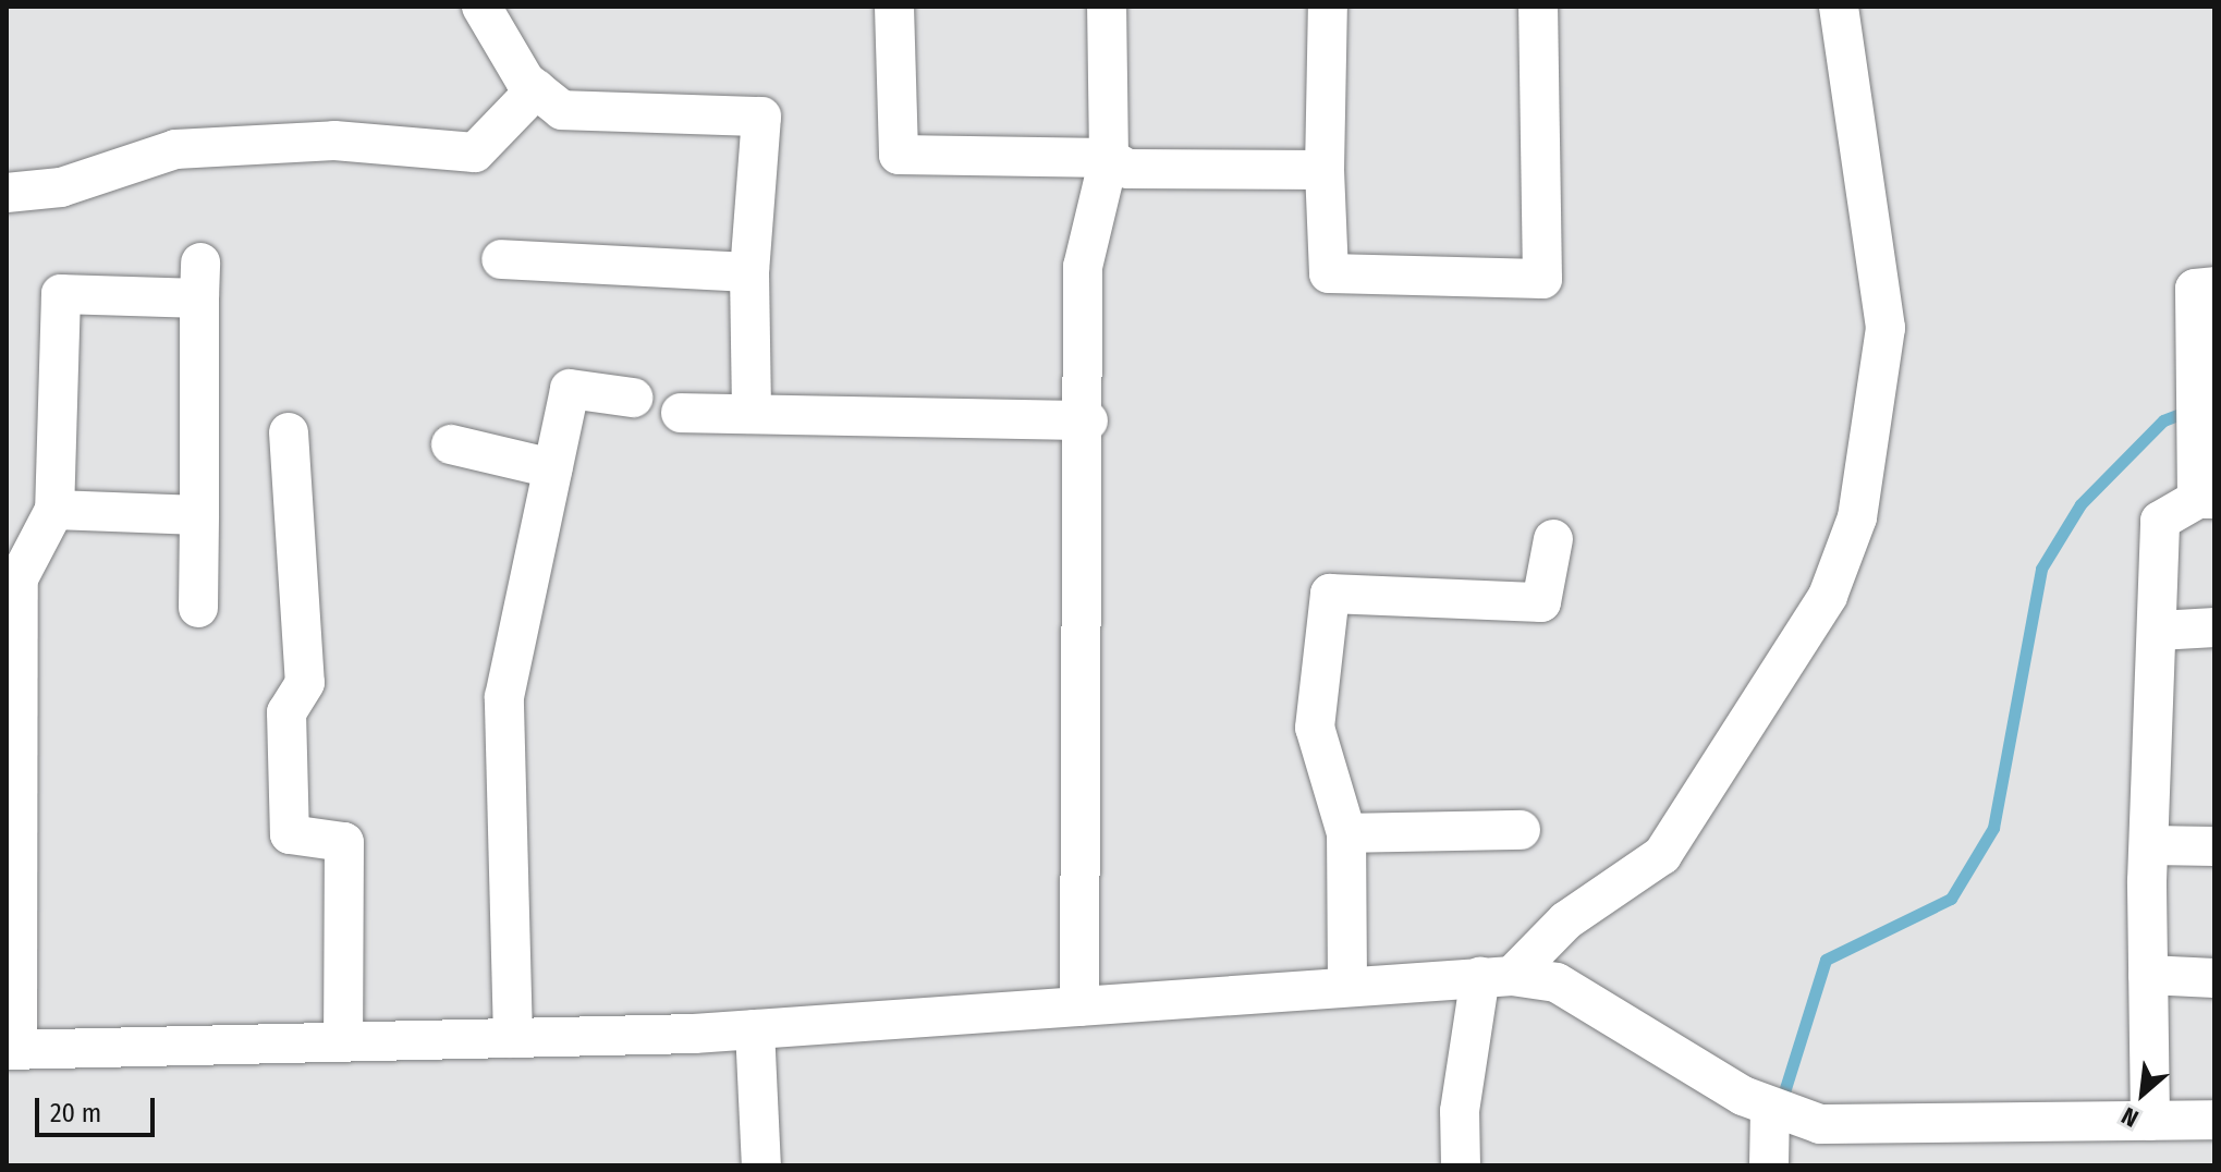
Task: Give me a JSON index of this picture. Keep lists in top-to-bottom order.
{
  "scale_bar": "20 m",
  "north": "bottom left"
}
